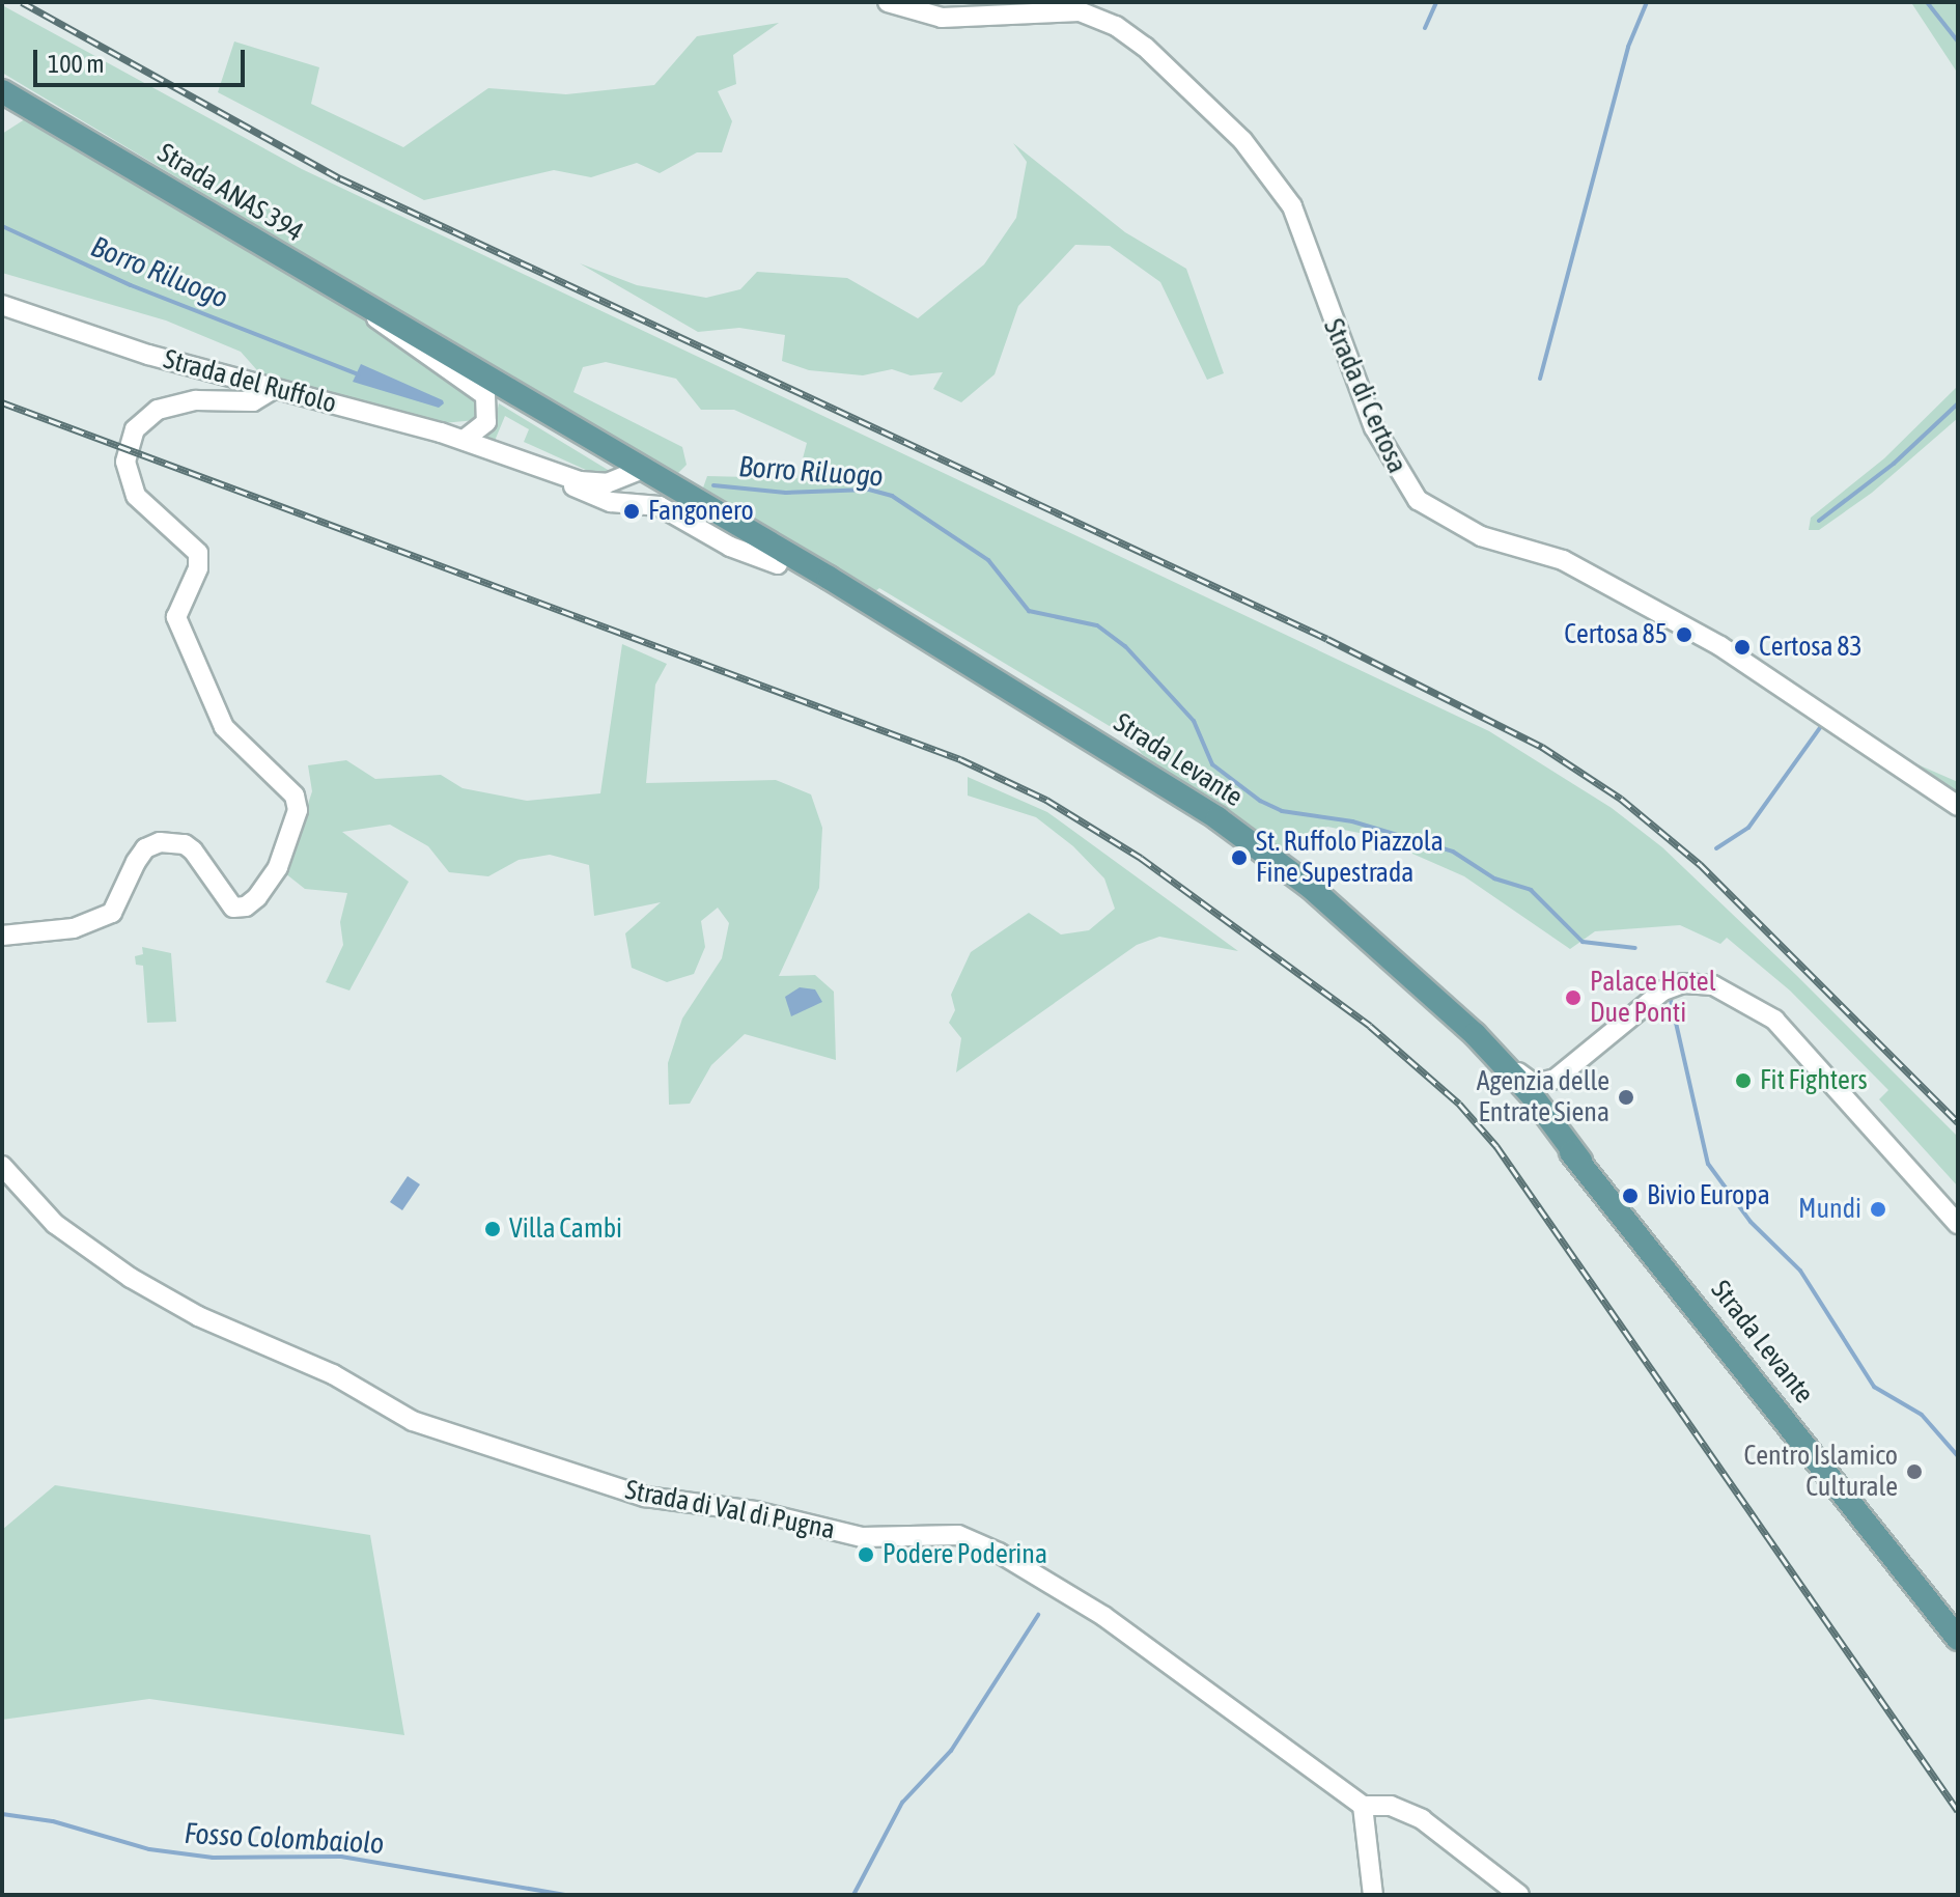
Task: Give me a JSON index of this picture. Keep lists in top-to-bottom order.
{
  "streets": {
    "main road": ["Strada ANAS 394", "Strada Levante"],
    "street": ["Strada del Ruffolo", "Strada di Certosa", "Strada di Val di Pugna"]
  },
  "crossings": [
    ["Strada ANAS 394", "Strada del Ruffolo"],
    ["Strada ANAS 394", "Strada Levante"],
    ["Strada del Ruffolo", "Strada Levante"]
  ],
  "water": ["Borro Riluogo", "Fosso Colombaiolo"],
  "places": [
    "Fangonero",
    "Certosa 85",
    "Certosa 83",
    "St. Ruffolo Piazzola Fine Supestrada",
    "Palace Hotel Due Ponti",
    "Fit Fighters",
    "Agenzia delle Entrate Siena",
    "Bivio Europa",
    "Mundi",
    "Villa Cambi",
    "Centro Islamico Culturale",
    "Podere Poderina"
  ],
  "scale_bar": "100 m"
}
